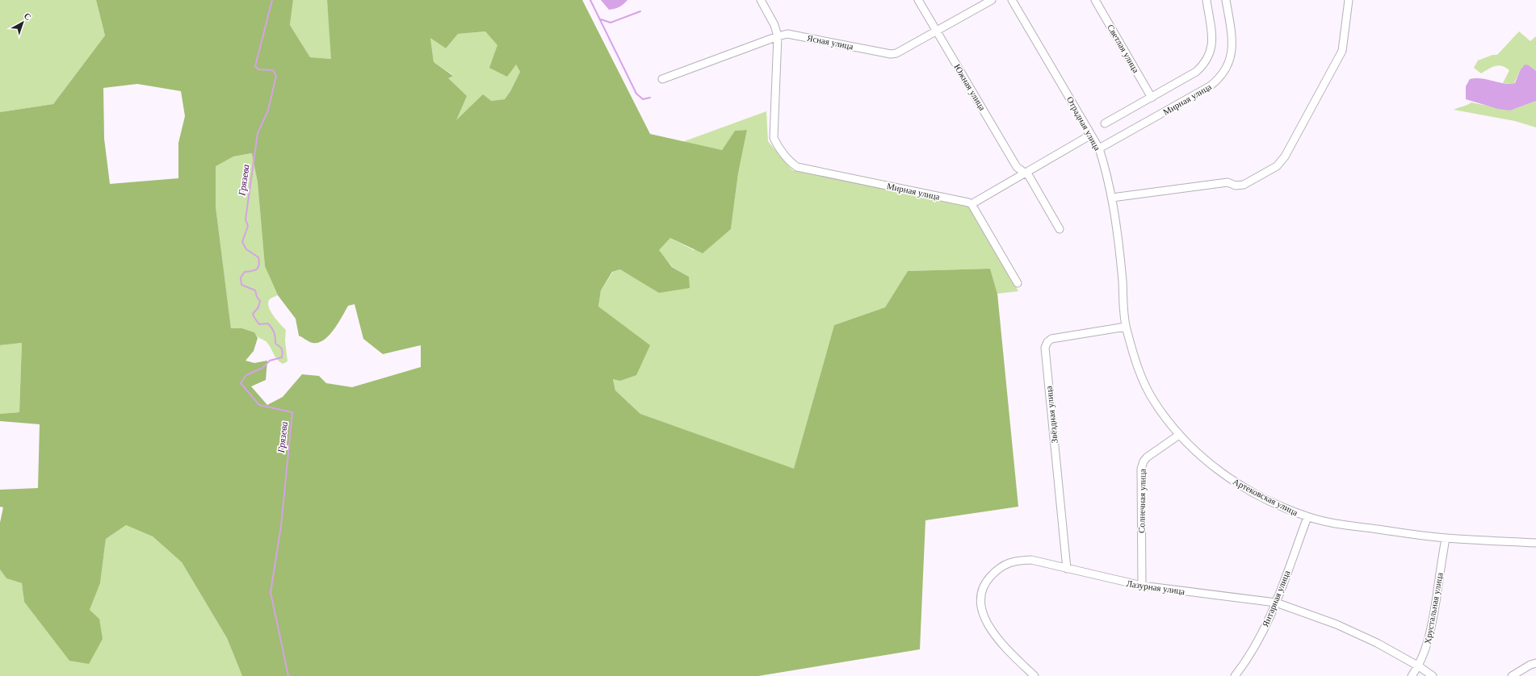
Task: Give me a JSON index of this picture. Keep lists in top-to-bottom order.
{
  "streets": {
    "street": [
      "Ясная улица",
      "Светлая улица",
      "Южная улица",
      "Мирная улица",
      "Отрадная улица",
      "Звёздная улица",
      "Артековская улица",
      "Солнечная улица",
      "Лазурная улица",
      "Янтарная улица",
      "Хрустальная улица"
    ]
  },
  "crossings": [
    ["Ясная улица", "Южная улица"],
    ["Ясная улица", "Мирная улица"],
    ["Мирная улица", "Отрадная улица"],
    ["Отрадная улица", "Артековская улица"],
    ["Звёздная улица", "Артековская улица"],
    ["Звёздная улица", "Лазурная улица"],
    ["Артековская улица", "Солнечная улица"],
    ["Артековская улица", "Янтарная улица"],
    ["Артековская улица", "Хрустальная улица"],
    ["Солнечная улица", "Лазурная улица"],
    ["Лазурная улица", "Янтарная улица"],
    ["Лазурная улица", "Хрустальная улица"]
  ],
  "water": ["Грязева"],
  "north": "top right"
}
